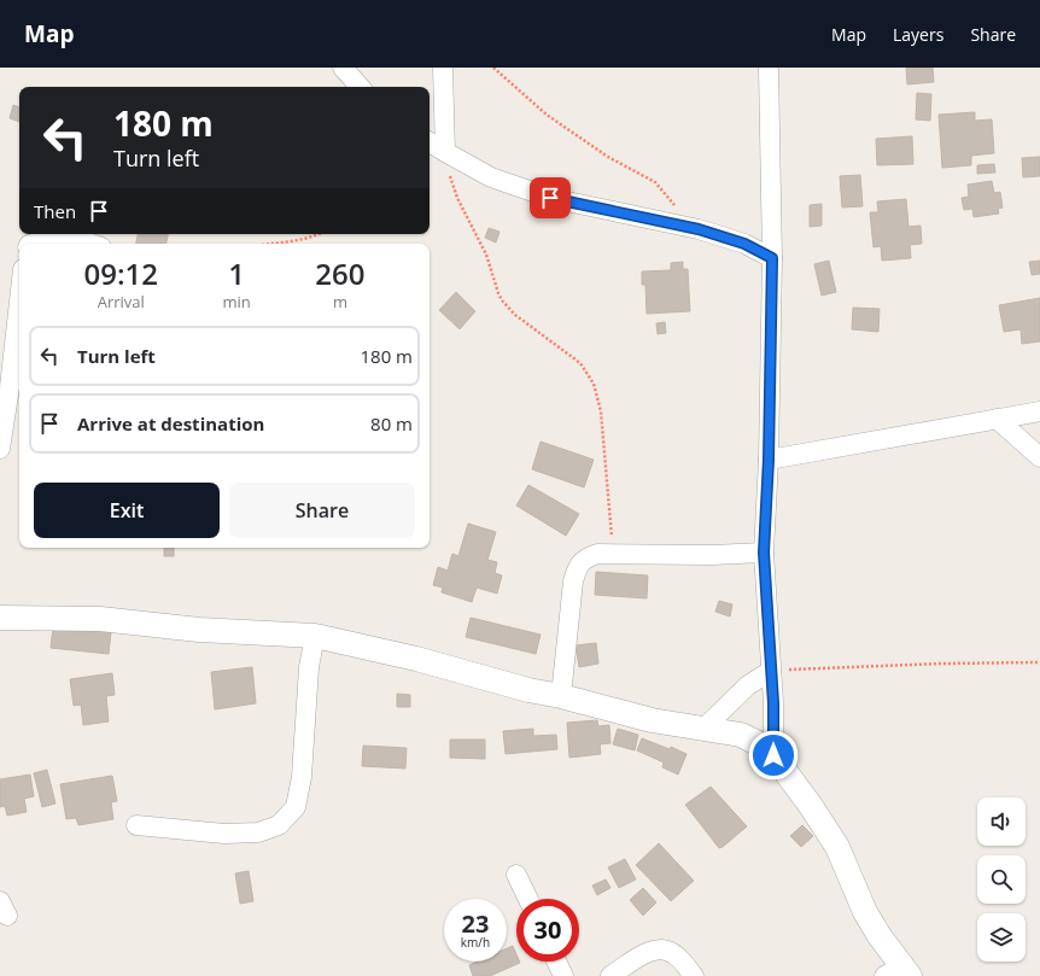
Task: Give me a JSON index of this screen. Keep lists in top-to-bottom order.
{
  "page": {
    "header": "Map",
    "nav": ["Map", "Layers", "Share"],
    "turn": ["180 m", "Turn left"],
    "then": "Then",
    "eta": [
      "09:12",
      "Arrival",
      "1",
      "min",
      "260",
      "m"
    ],
    "list": [
      {
        "name": "Turn left",
        "value": "180 m"
      },
      {
        "name": "Arrive at destination",
        "value": "80 m"
      }
    ],
    "buttons": ["Exit", "Share"],
    "speed": "23 km/h",
    "limit": "30"
  }
}
